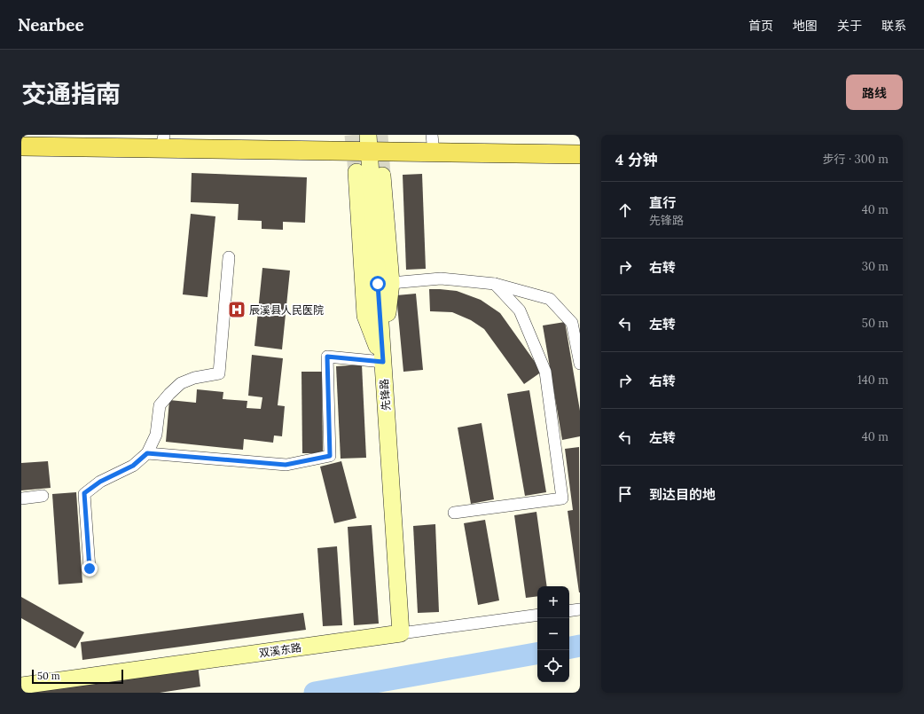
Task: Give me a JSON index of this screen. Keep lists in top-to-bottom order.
{
  "streets": {
    "main road": ["先锋路", "双溪东路"]
  },
  "crossings": [
    ["先锋路", "双溪东路"]
  ],
  "places": {
    "hospital": ["辰溪县人民医院"]
  },
  "scale_bar": "50 m",
  "page": {
    "header": "Nearbee",
    "nav": [
      "首页",
      "地图",
      "关于",
      "联系"
    ],
    "title": "交通指南",
    "buttons": "路线",
    "heading": ["4 分钟", "步行 · 300 m"],
    "list": [
      ["直行", "先锋路", "40 m"],
      ["右转", "30 m"],
      ["左转", "50 m"],
      ["右转", "140 m"],
      ["左转", "40 m"],
      "到达目的地"
    ],
    "map_buttons": ["+", "−"],
    "scale": "50 m"
  }
}
